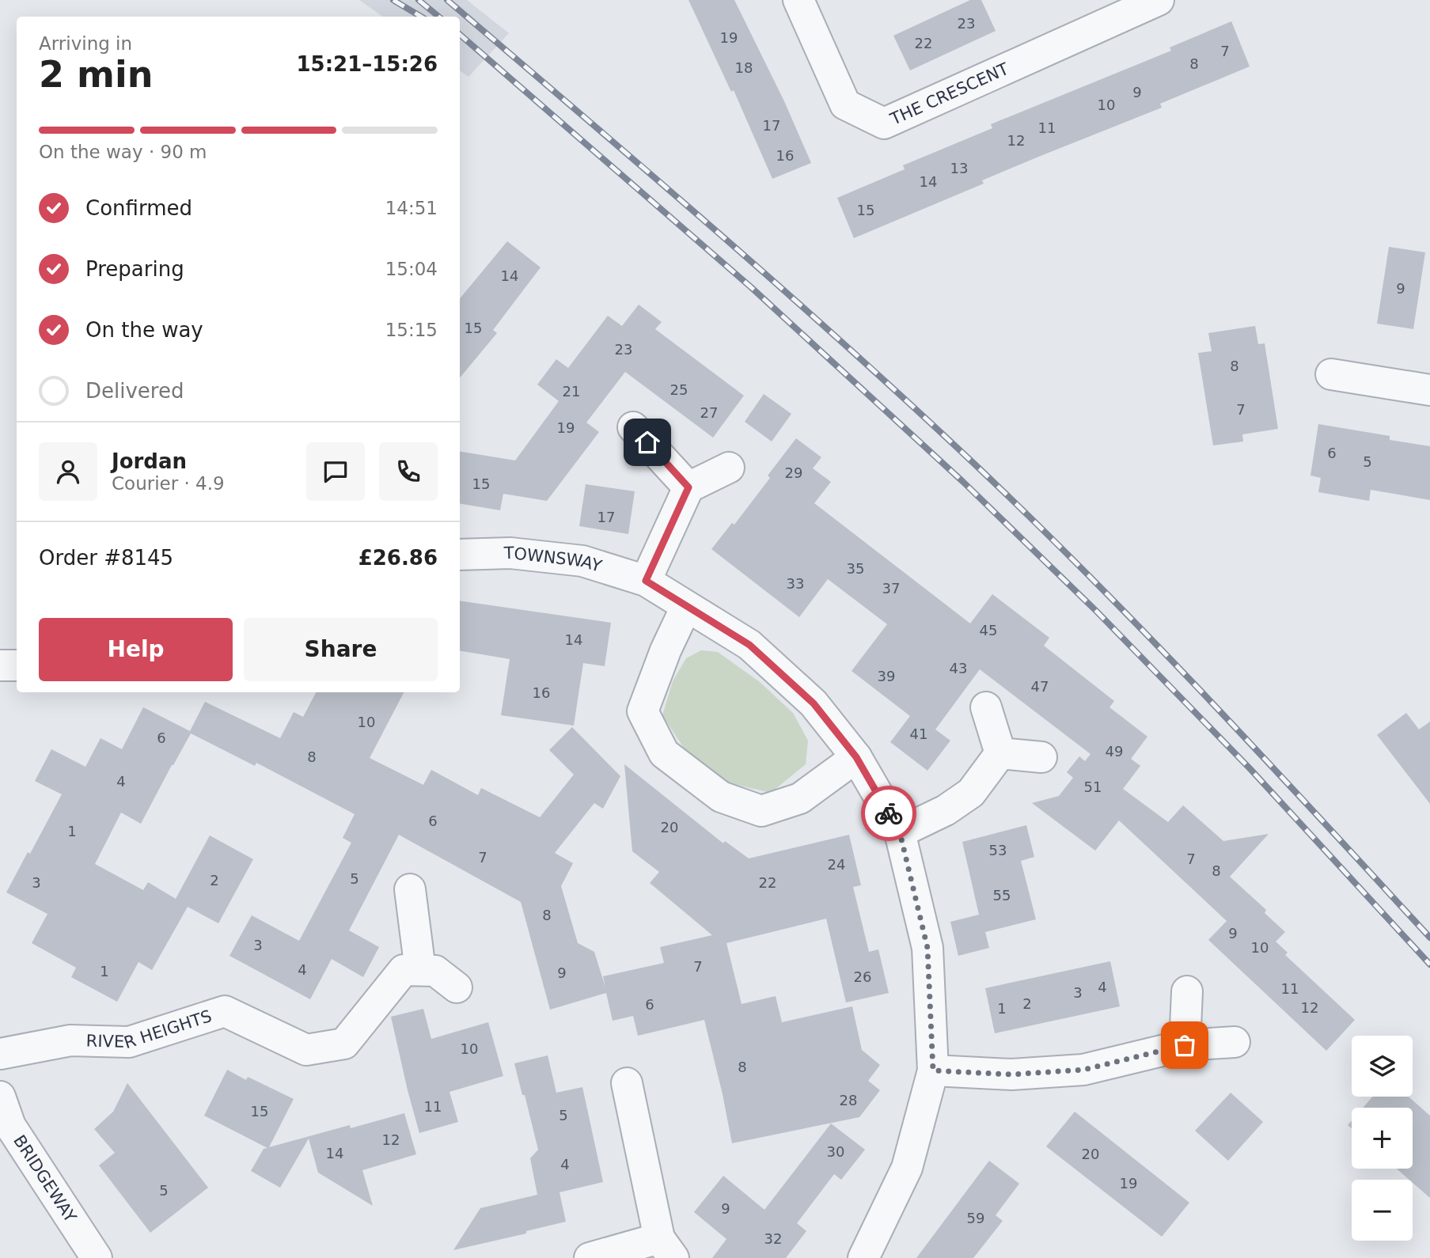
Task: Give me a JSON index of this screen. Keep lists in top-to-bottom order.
{
  "streets": {
    "street": [
      "THE CRESCENT",
      "TOWNSWAY",
      "RIVER HEIGHTS",
      "BRIDGEWAY"
    ]
  },
  "house_numbers": [
    "23",
    "19",
    "22",
    "7",
    "8",
    "18",
    "9",
    "10",
    "17",
    "11",
    "12",
    "16",
    "13",
    "14",
    "15",
    "14",
    "9",
    "15",
    "23",
    "8",
    "25",
    "21",
    "7",
    "27",
    "19",
    "6",
    "5",
    "29",
    "15",
    "17",
    "35",
    "33",
    "37",
    "45",
    "14",
    "43",
    "39",
    "47",
    "16",
    "10",
    "41",
    "6",
    "49",
    "8",
    "4",
    "51",
    "6",
    "20",
    "1",
    "53",
    "7",
    "7",
    "24",
    "8",
    "5",
    "2",
    "3",
    "22",
    "55",
    "8",
    "9",
    "3",
    "10",
    "7",
    "4",
    "1",
    "9",
    "26",
    "4",
    "11",
    "3",
    "2",
    "6",
    "12",
    "1",
    "10",
    "8",
    "28",
    "11",
    "15",
    "5",
    "12",
    "30",
    "14",
    "20",
    "4",
    "19",
    "5",
    "9",
    "59",
    "32"
  ],
  "page": {
    "heading": ["2 min", "Arriving in", "15:21–15:26"],
    "panel": [
      "Jordan",
      "Courier · 4.9",
      "Order #8145",
      "£26.86"
    ],
    "bar": "On the way · 90 m",
    "list": [
      ["Confirmed", "14:51"],
      ["Preparing", "15:04"],
      ["On the way", "15:15"],
      "Delivered"
    ],
    "buttons": ["Help", "Share"],
    "map_buttons": ["+", "−"]
  }
}
